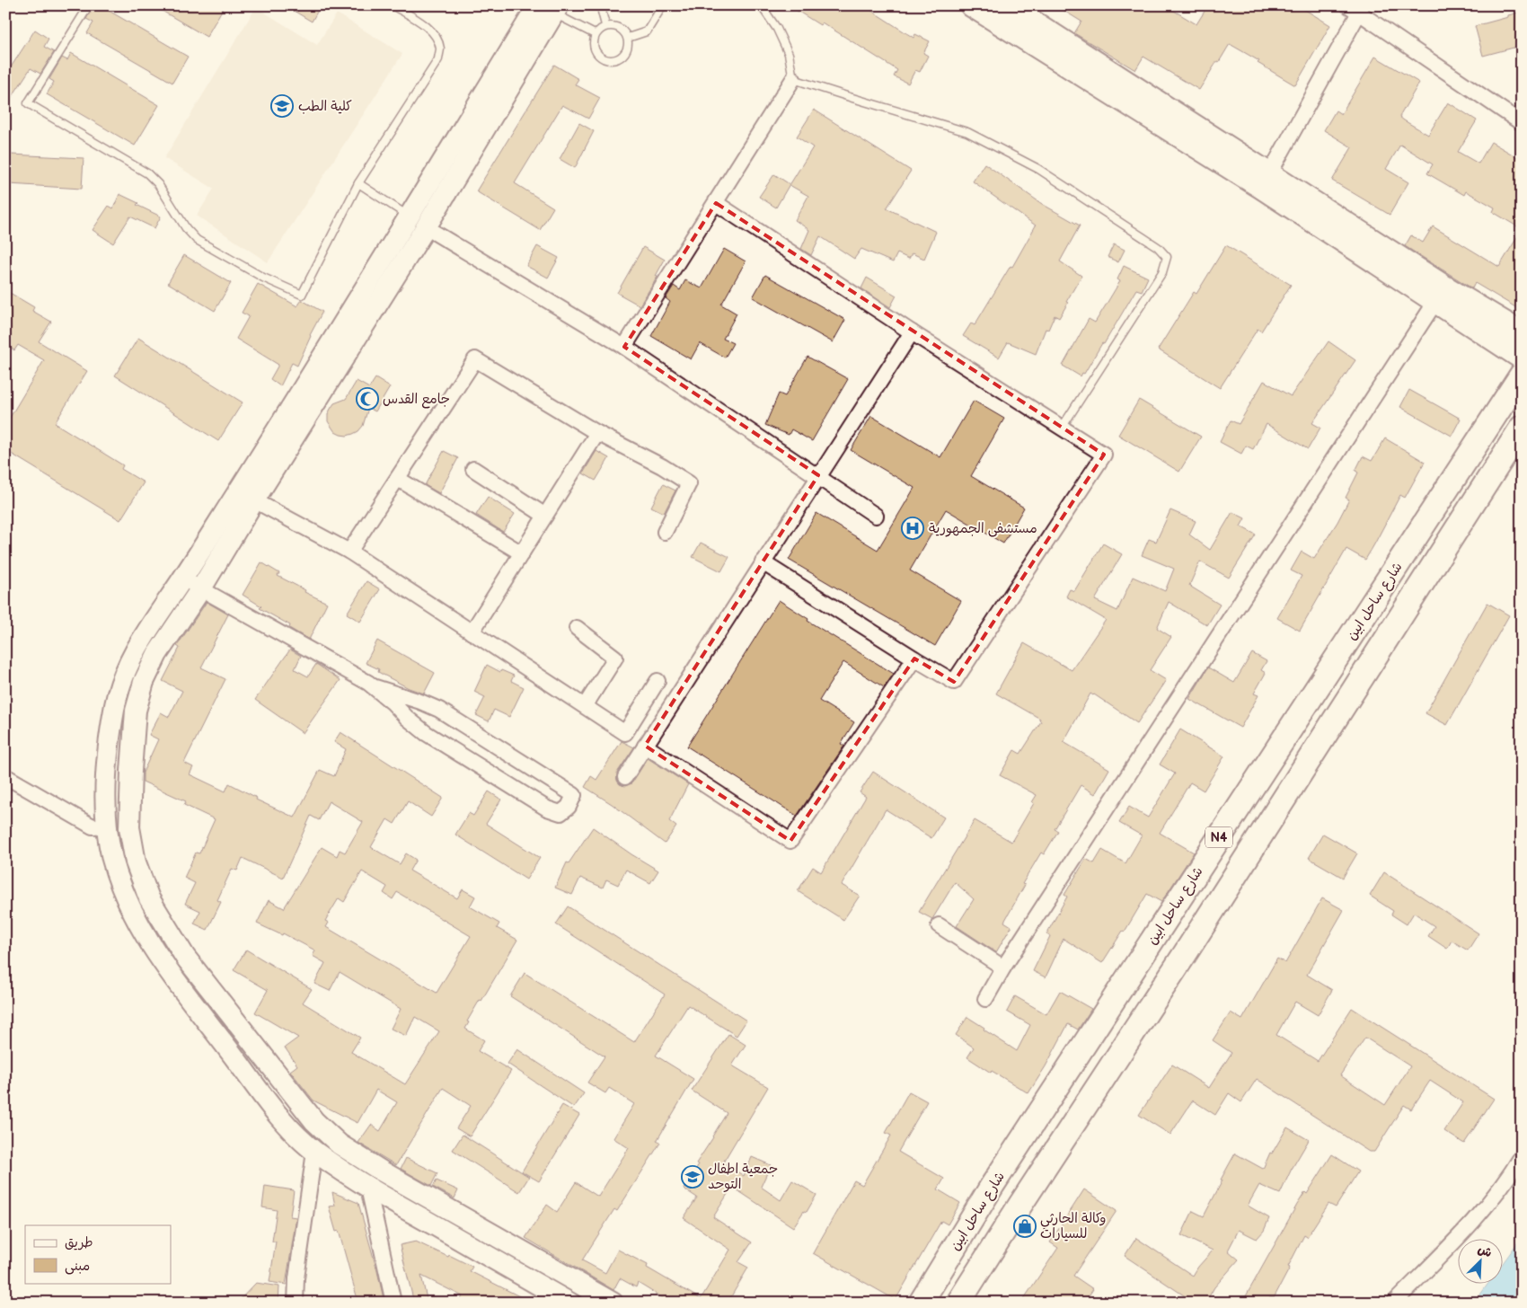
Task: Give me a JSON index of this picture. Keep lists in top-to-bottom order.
{
  "streets": {
    "highway": ["شارع ساحل ابين", "N4"]
  },
  "places": {
    "school or university": ["كلية الطب", "جمعية اطفال التوحد"],
    "mosque": ["جامع القدس"],
    "hospital": ["مستشفى الجمهورية"],
    "shop": ["وكالة الحارثي للسيارات"]
  },
  "legend": ["طريق", "مبنى"],
  "north": "top right"
}
